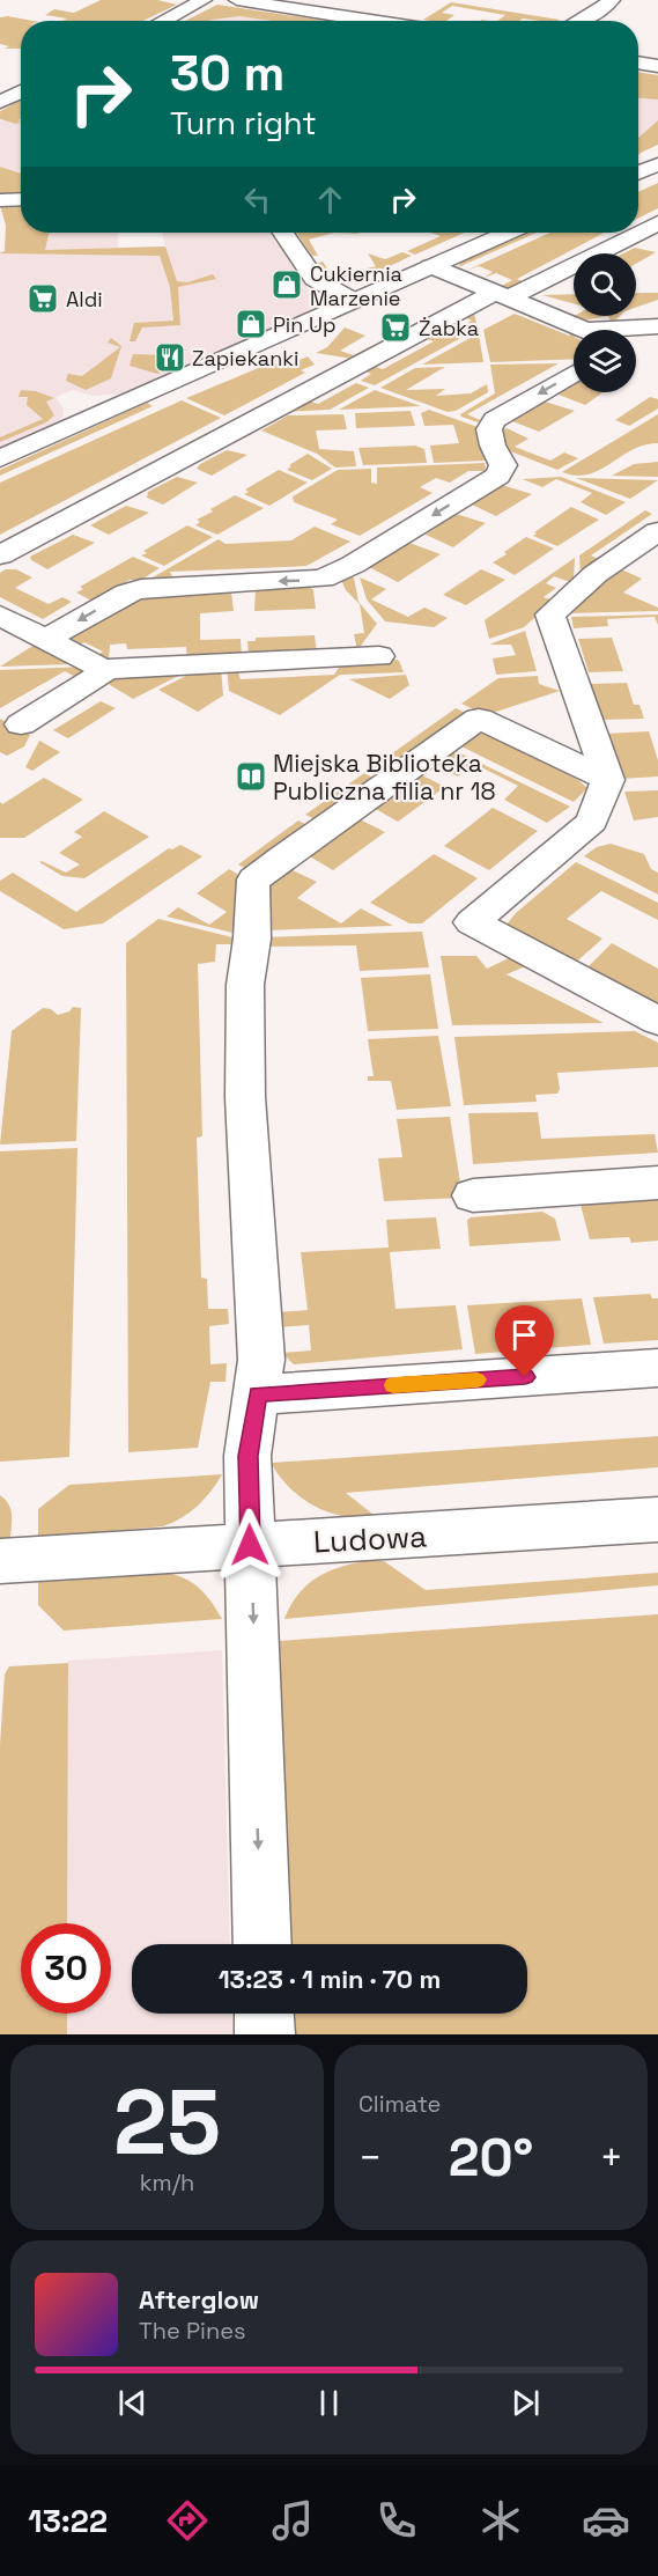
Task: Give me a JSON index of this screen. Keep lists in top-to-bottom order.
{
  "streets": {
    "street": ["Ludowa"]
  },
  "places": {
    "shop": ["Cukiernia Marzenie", "Pin Up"],
    "supermarket": ["Aldi", "Żabka"],
    "restaurant": ["Zapiekanki"],
    "library": ["Miejska Biblioteka Publiczna filia nr 18"]
  },
  "page": {
    "turn": ["30 m", "Turn right"],
    "limit": "30",
    "trip": "13:23 · 1 min · 70 m",
    "tile": [
      ["25", "km/h"],
      "Climate"
    ],
    "heat": ["−", "20°", "+"],
    "song": ["Afterglow", "The Pines"],
    "tabs": "13:22"
  }
}
